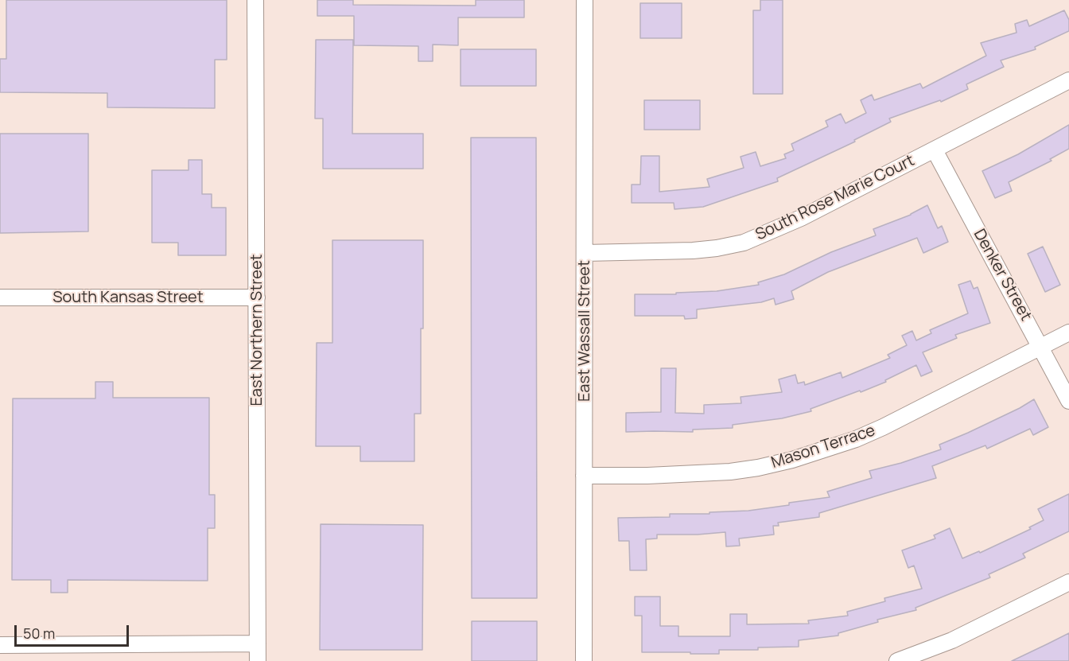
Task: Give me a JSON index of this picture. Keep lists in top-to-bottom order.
{
  "streets": {
    "street": [
      "South Rose Marie Court",
      "Denker Street",
      "South Kansas Street",
      "East Northern Street",
      "East Wassall Street",
      "Mason Terrace"
    ]
  },
  "crossings": [
    ["South Rose Marie Court", "Denker Street"],
    ["South Rose Marie Court", "East Wassall Street"],
    ["Denker Street", "Mason Terrace"],
    ["South Kansas Street", "East Northern Street"],
    ["East Wassall Street", "Mason Terrace"]
  ],
  "scale_bar": "50 m"
}
